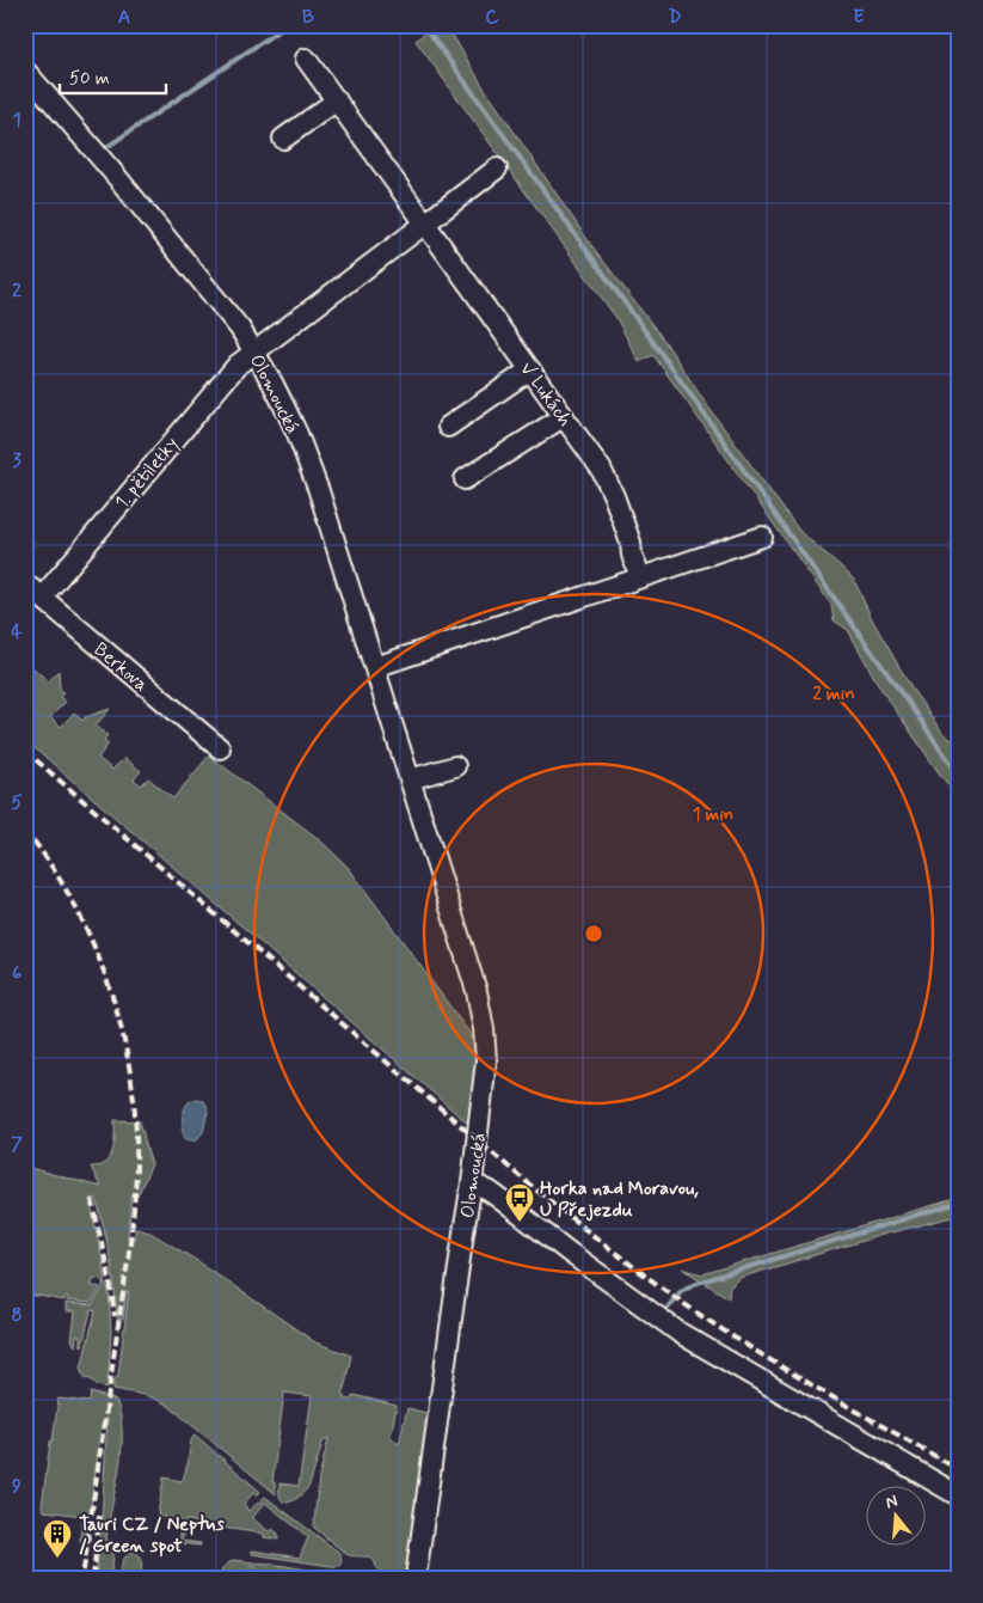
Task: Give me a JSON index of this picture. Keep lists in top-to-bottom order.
{
  "streets": {
    "street": [
      "Olomoucká",
      "V Lukách",
      "1. pětiletky",
      "Berkova"
    ]
  },
  "crossings": [
    ["Olomoucká", "1. pětiletky"],
    ["1. pětiletky", "Berkova"]
  ],
  "places": {
    "bus stop": ["Horka nad Moravou, U Přejezdu"],
    "building": ["Tauri CZ / Neptus / Green spot"]
  },
  "scale_bar": "50 m",
  "north": "top",
  "grid": {
    "columns": [
      "A",
      "B",
      "C",
      "D",
      "E"
    ],
    "rows": [
      "1",
      "2",
      "3",
      "4",
      "5",
      "6",
      "7",
      "8",
      "9"
    ]
  },
  "rings": ["2 min", "1 min"]
}
